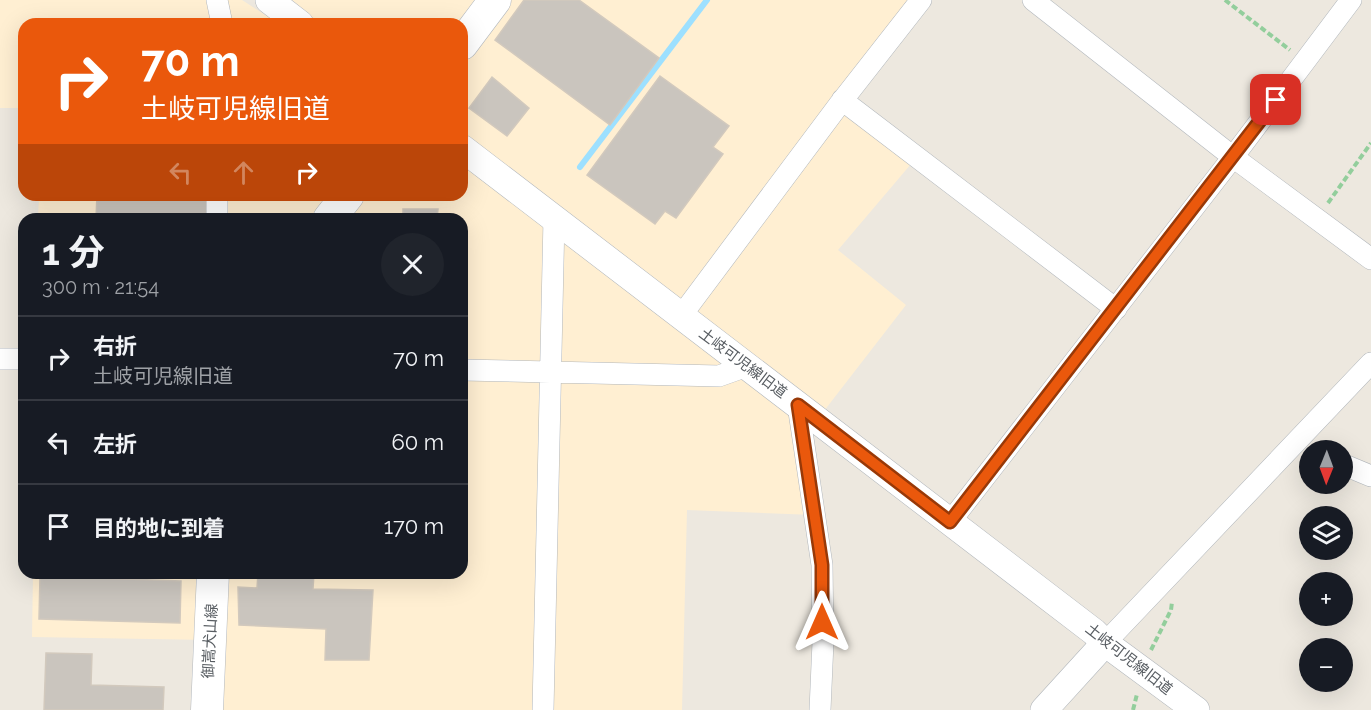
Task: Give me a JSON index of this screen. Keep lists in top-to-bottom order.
{
  "streets": {
    "main road": ["御嵩犬山線"],
    "street": ["土岐可児線旧道"]
  },
  "north": "bottom",
  "page": {
    "turn": ["70 m", "土岐可児線旧道"],
    "heading": ["1 分", "300 m · 21:54"],
    "list": [
      {
        "name": "右折",
        "note": "土岐可児線旧道",
        "value": "70 m"
      },
      {
        "name": "左折",
        "value": "60 m"
      },
      {
        "name": "目的地に到着",
        "value": "170 m"
      }
    ],
    "map_buttons": ["+", "−"]
  }
}
